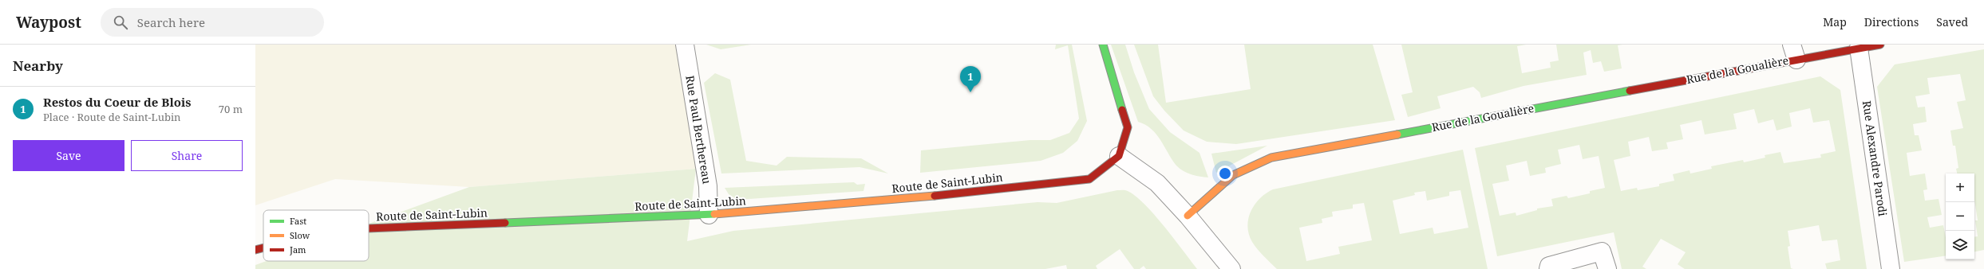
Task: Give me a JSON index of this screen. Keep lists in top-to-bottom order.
{
  "streets": {
    "street": [
      "Rue de la Goualière",
      "Rue Paul Berthereau",
      "Rue Alexandre Parodi",
      "Route de Saint-Lubin"
    ]
  },
  "crossings": [
    ["Rue de la Goualière", "Rue Alexandre Parodi"],
    ["Rue Paul Berthereau", "Route de Saint-Lubin"]
  ],
  "legend": ["Fast", "Slow", "Jam"],
  "page": {
    "header": "Waypost",
    "search": "Search here",
    "nav": ["Map", "Directions", "Saved"],
    "heading": "Nearby",
    "pins": "1",
    "list": [
      {
        "mark": "1",
        "name": "Restos du Coeur de Blois",
        "note": "Place · Route de Saint-Lubin",
        "value": "70 m"
      }
    ],
    "buttons": ["Save", "Share"],
    "map_buttons": ["+", "−"]
  }
}
